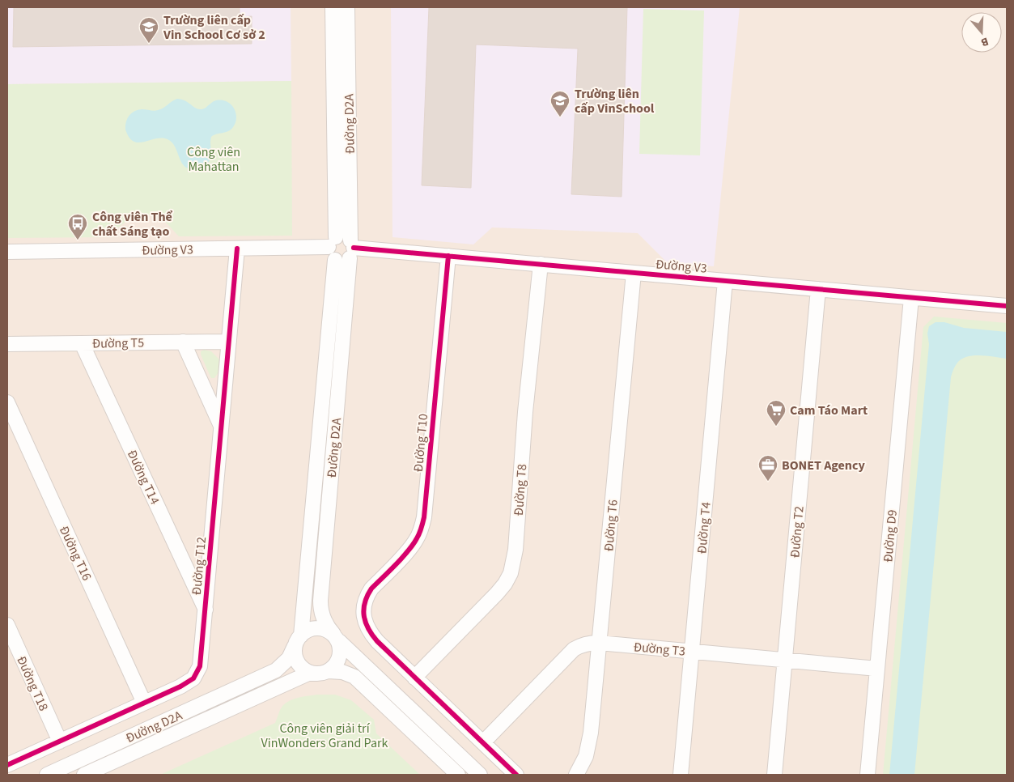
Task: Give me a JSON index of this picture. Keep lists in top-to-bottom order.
{
  "streets": {
    "street": [
      "Đường D2A",
      "Đường V3",
      "Đường T5",
      "Đường T10",
      "Đường T14",
      "Đường T8",
      "Đường T6",
      "Đường T4",
      "Đường T2",
      "Đường D9",
      "Đường T16",
      "Đường T12",
      "Đường T3",
      "Đường T18"
    ]
  },
  "crossings": [
    ["Đường D2A", "Đường V3"],
    ["Đường V3", "Đường T10"],
    ["Đường V3", "Đường T8"],
    ["Đường V3", "Đường T6"],
    ["Đường V3", "Đường T4"],
    ["Đường V3", "Đường T2"],
    ["Đường V3", "Đường D9"],
    ["Đường V3", "Đường T12"],
    ["Đường T5", "Đường T14"],
    ["Đường T5", "Đường T12"],
    ["Đường T10", "Đường T8"],
    ["Đường T14", "Đường T12"],
    ["Đường T6", "Đường T3"],
    ["Đường T4", "Đường T3"],
    ["Đường T2", "Đường T3"],
    ["Đường D9", "Đường T3"],
    ["Đường T16", "Đường T12"],
    ["Đường T12", "Đường T18"]
  ],
  "parks": ["Công viên Mahattan", "Công viên giải trí VinWonders Grand Park"],
  "places": {
    "school or university": ["Trường liên cấp Vin School Cơ sở 2", "Trường liên cấp VinSchool"],
    "bus stop": ["Công viên Thể chất Sáng tạo"],
    "supermarket": ["Cam Táo Mart"],
    "office": ["BONET Agency"]
  },
  "north": "bottom"
}
